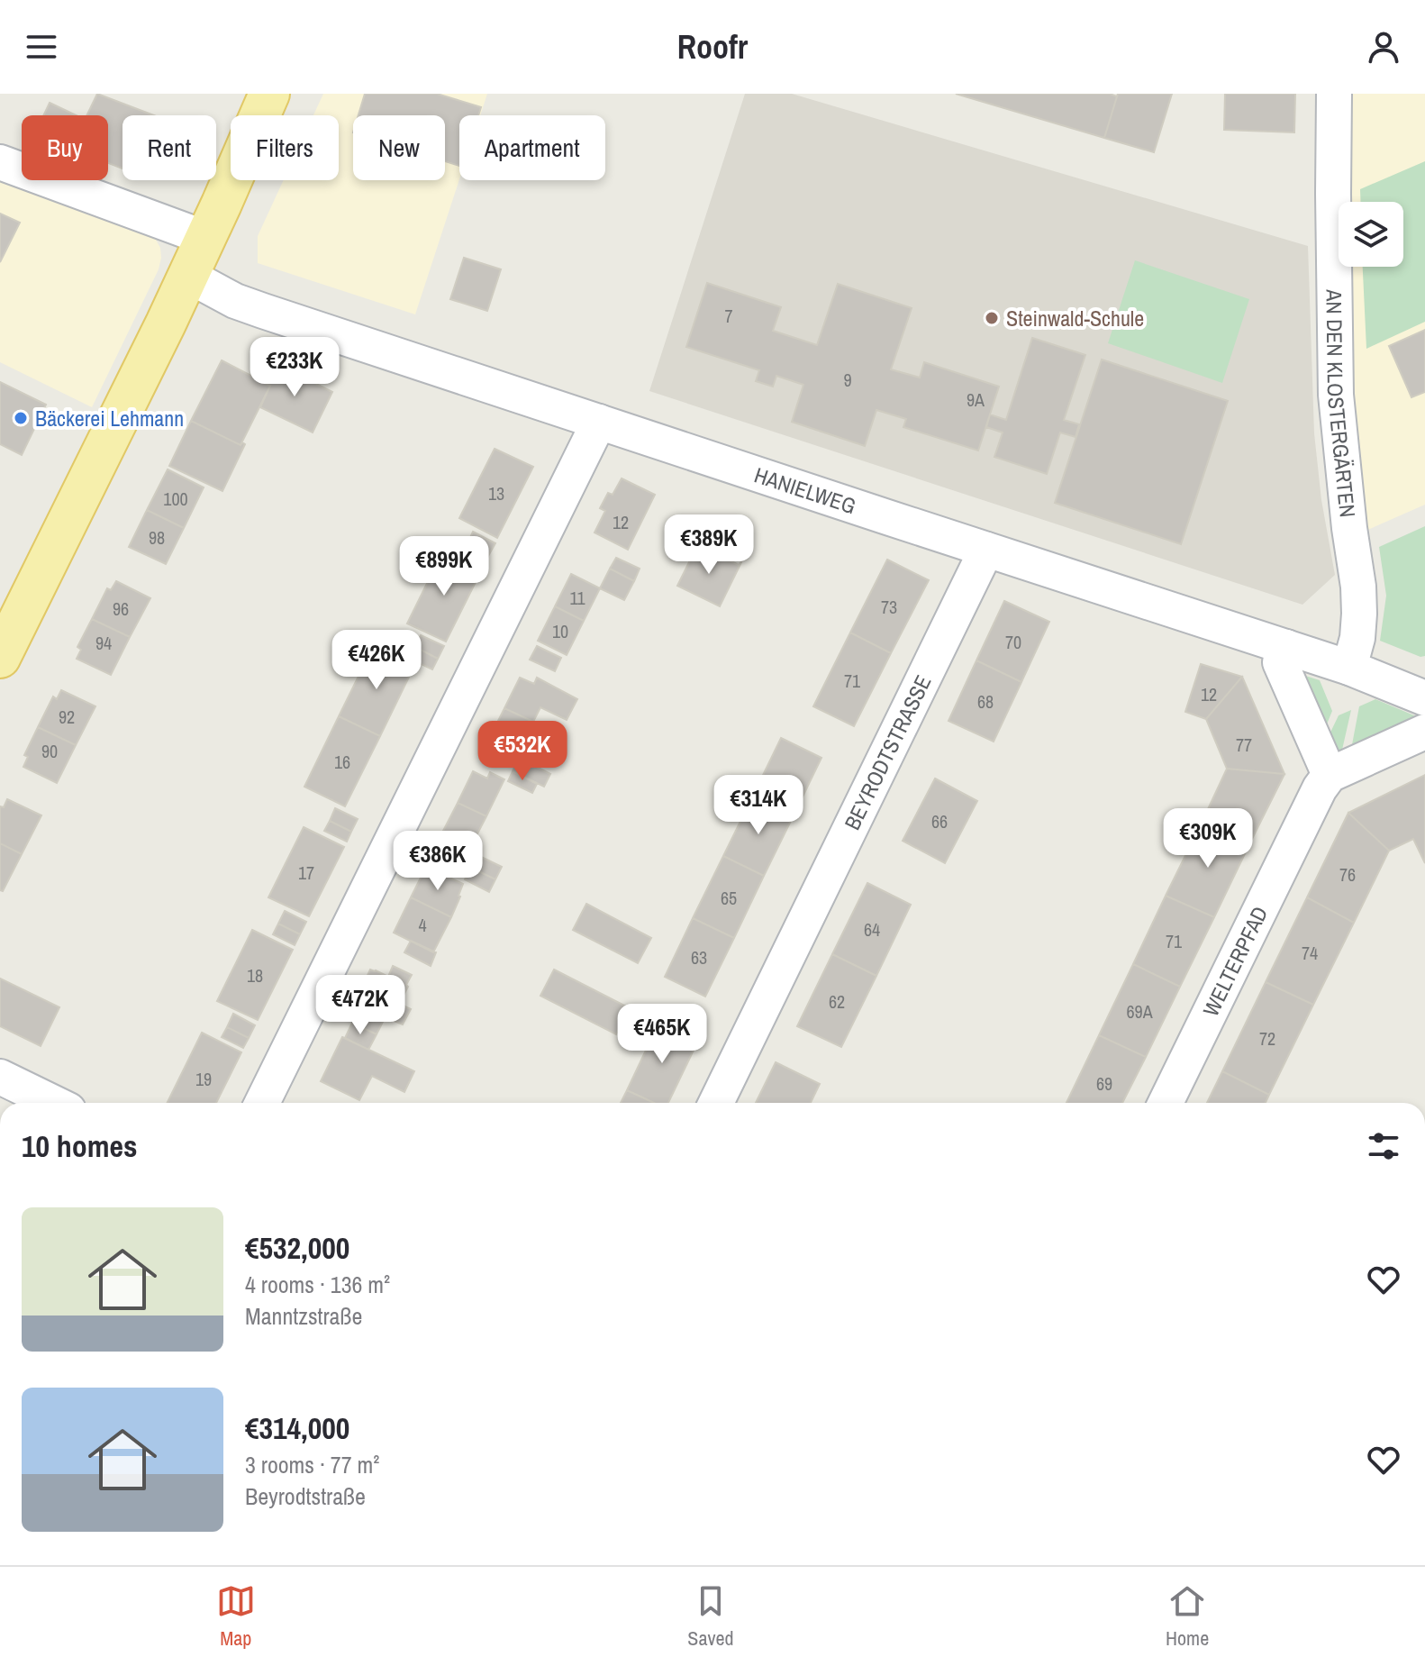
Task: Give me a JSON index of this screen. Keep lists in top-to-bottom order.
{
  "streets": {
    "street": [
      "AN DEN KLOSTERGÄRTEN",
      "HANIELWEG",
      "BEYRODTSTRASSE",
      "WELTERPFAD"
    ]
  },
  "crossings": [
    ["AN DEN KLOSTERGÄRTEN", "HANIELWEG"],
    ["HANIELWEG", "BEYRODTSTRASSE"]
  ],
  "places": ["Steinwald-Schule", "Bäckerei Lehmann"],
  "house_numbers": [
    "7",
    "9",
    "9A",
    "13",
    "100",
    "12",
    "98",
    "11",
    "73",
    "96",
    "10",
    "70",
    "94",
    "71",
    "12",
    "68",
    "92",
    "77",
    "90",
    "16",
    "66",
    "17",
    "76",
    "65",
    "4",
    "64",
    "71",
    "74",
    "63",
    "18",
    "62",
    "69A",
    "72",
    "19",
    "69"
  ],
  "page": {
    "header": "Roofr",
    "chip": [
      "Buy",
      "Rent",
      "Filters",
      "New",
      "Apartment"
    ],
    "price": [
      "€233K",
      "€389K",
      "€899K",
      "€426K",
      "€532K",
      "€314K",
      "€309K",
      "€386K",
      "€472K",
      "€465K"
    ],
    "heading": "10 homes",
    "list": [
      {
        "name": "€532,000",
        "note": "4 rooms · 136 m² · Manntzstraße"
      },
      {
        "name": "€314,000",
        "note": "3 rooms · 77 m² · Beyrodtstraße"
      }
    ],
    "tabs": ["Map", "Saved", "Home"]
  }
}
